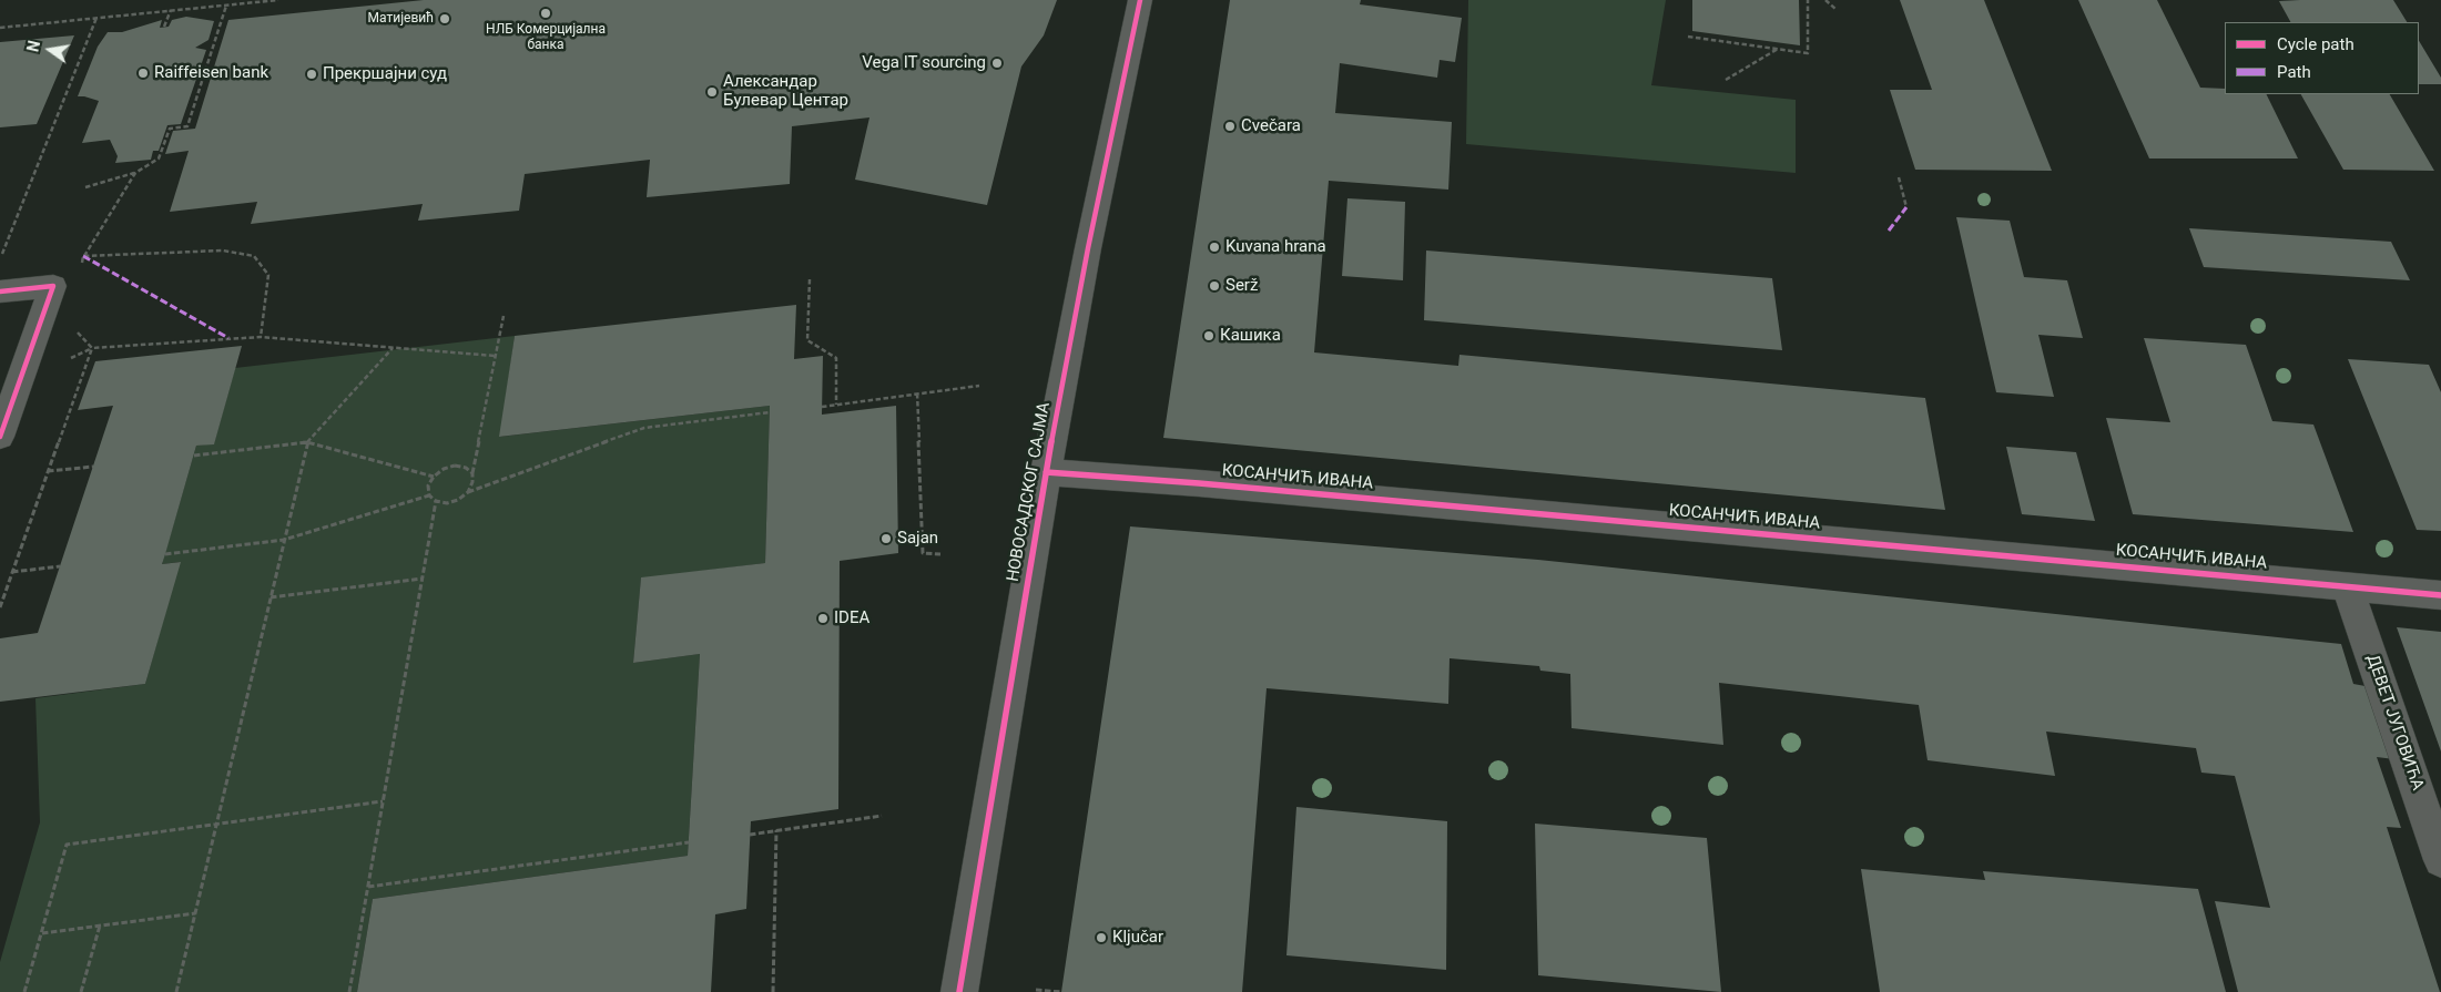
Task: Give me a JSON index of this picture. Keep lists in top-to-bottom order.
{
  "streets": {
    "street": ["КОСАНЧИЋ ИВАНА", "НОВОСАДСКОГ САЈМА", "ДЕВЕТ ЈУГОВИЋА"]
  },
  "crossings": [
    ["КОСАНЧИЋ ИВАНА", "НОВОСАДСКОГ САЈМА"],
    ["КОСАНЧИЋ ИВАНА", "ДЕВЕТ ЈУГОВИЋА"]
  ],
  "places": [
    "НЛБ Комерцијална банка",
    "Матијевић",
    "Vega IT sourcing",
    "Raiffeisen bank",
    "Прекршајни суд",
    "Александар Булевар Центар",
    "Cvečara",
    "Kuvana hrana",
    "Serž",
    "Кашика",
    "Sajan",
    "IDEA",
    "Ključar"
  ],
  "legend": ["Cycle path", "Path"],
  "north": "left"
}
